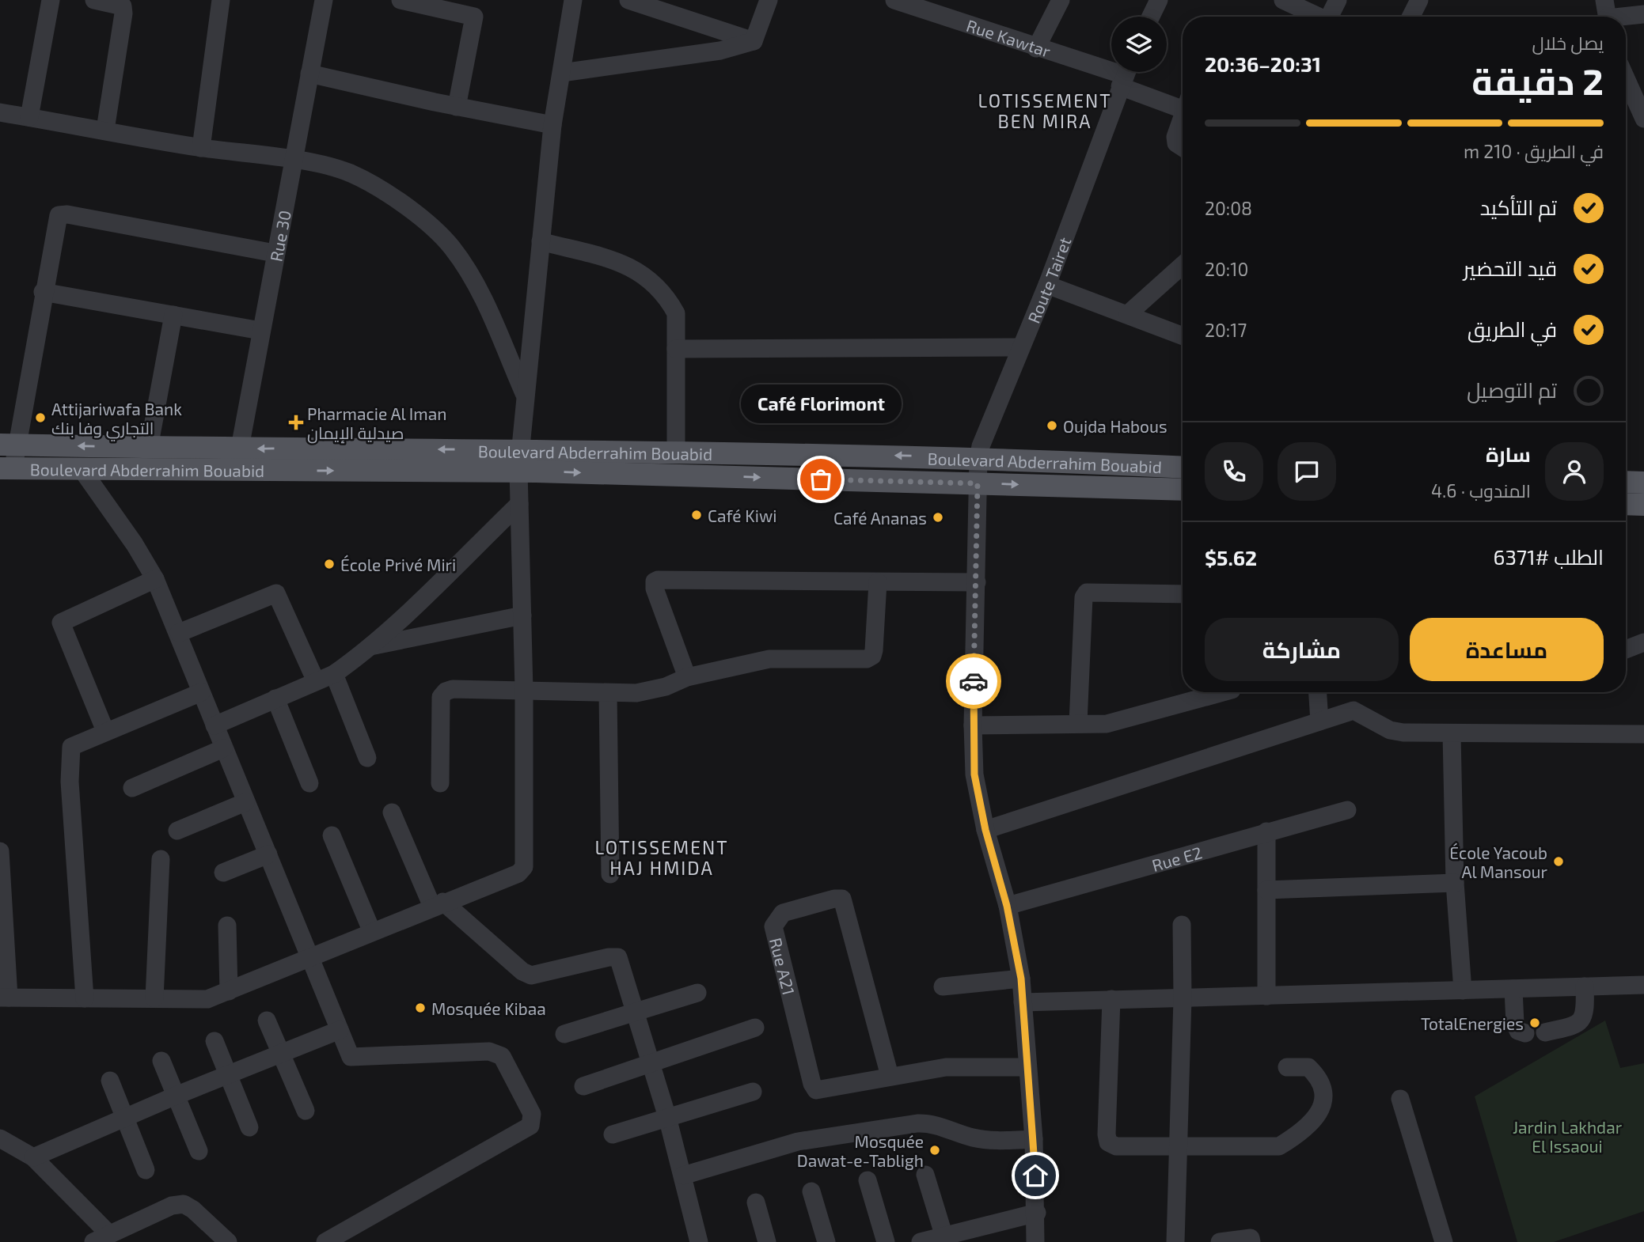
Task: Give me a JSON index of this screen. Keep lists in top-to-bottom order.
{
  "streets": {
    "main road": ["Boulevard Abderrahim Bouabid"],
    "street": [
      "Rue Kawtar",
      "Rue 30",
      "Route Tairet",
      "Rue E2",
      "Rue A21"
    ]
  },
  "crossings": [
    ["Rue Kawtar", "Route Tairet"],
    ["Rue 30", "Boulevard Abderrahim Bouabid"],
    ["Route Tairet", "Boulevard Abderrahim Bouabid"],
    ["Route Tairet", "Rue E2"],
    ["Route Tairet", "Rue A21"]
  ],
  "districts": ["LOTISSEMENT BEN MIRA", "LOTISSEMENT HAJ HMIDA"],
  "parks": ["Jardin Lakhdar El Issaoui"],
  "places": {
    "other": [
      "Attijariwafa Bank التجاري وفا بنك",
      "Oujda Habous",
      "Café Florimont",
      "Café Kiwi",
      "Café Ananas",
      "École Privé Miri",
      "École Yacoub Al Mansour",
      "Mosquée Kibaa",
      "TotalEnergies",
      "Mosquée Dawat-e-Tabligh"
    ],
    "health": ["Pharmacie Al Iman صيدلية الإيمان"]
  },
  "page": {
    "heading": ["2 دقيقة", "يصل خلال", "20:31–20:36"],
    "panel": [
      "سارة",
      "المندوب · 4.6",
      "الطلب #6371",
      "$5.62"
    ],
    "bar": "في الطريق · 210 m",
    "list": [
      ["تم التأكيد", "20:08"],
      ["قيد التحضير", "20:10"],
      ["في الطريق", "20:17"],
      "تم التوصيل"
    ],
    "bubble": "Café Florimont",
    "buttons": ["مساعدة", "مشاركة"]
  }
}
